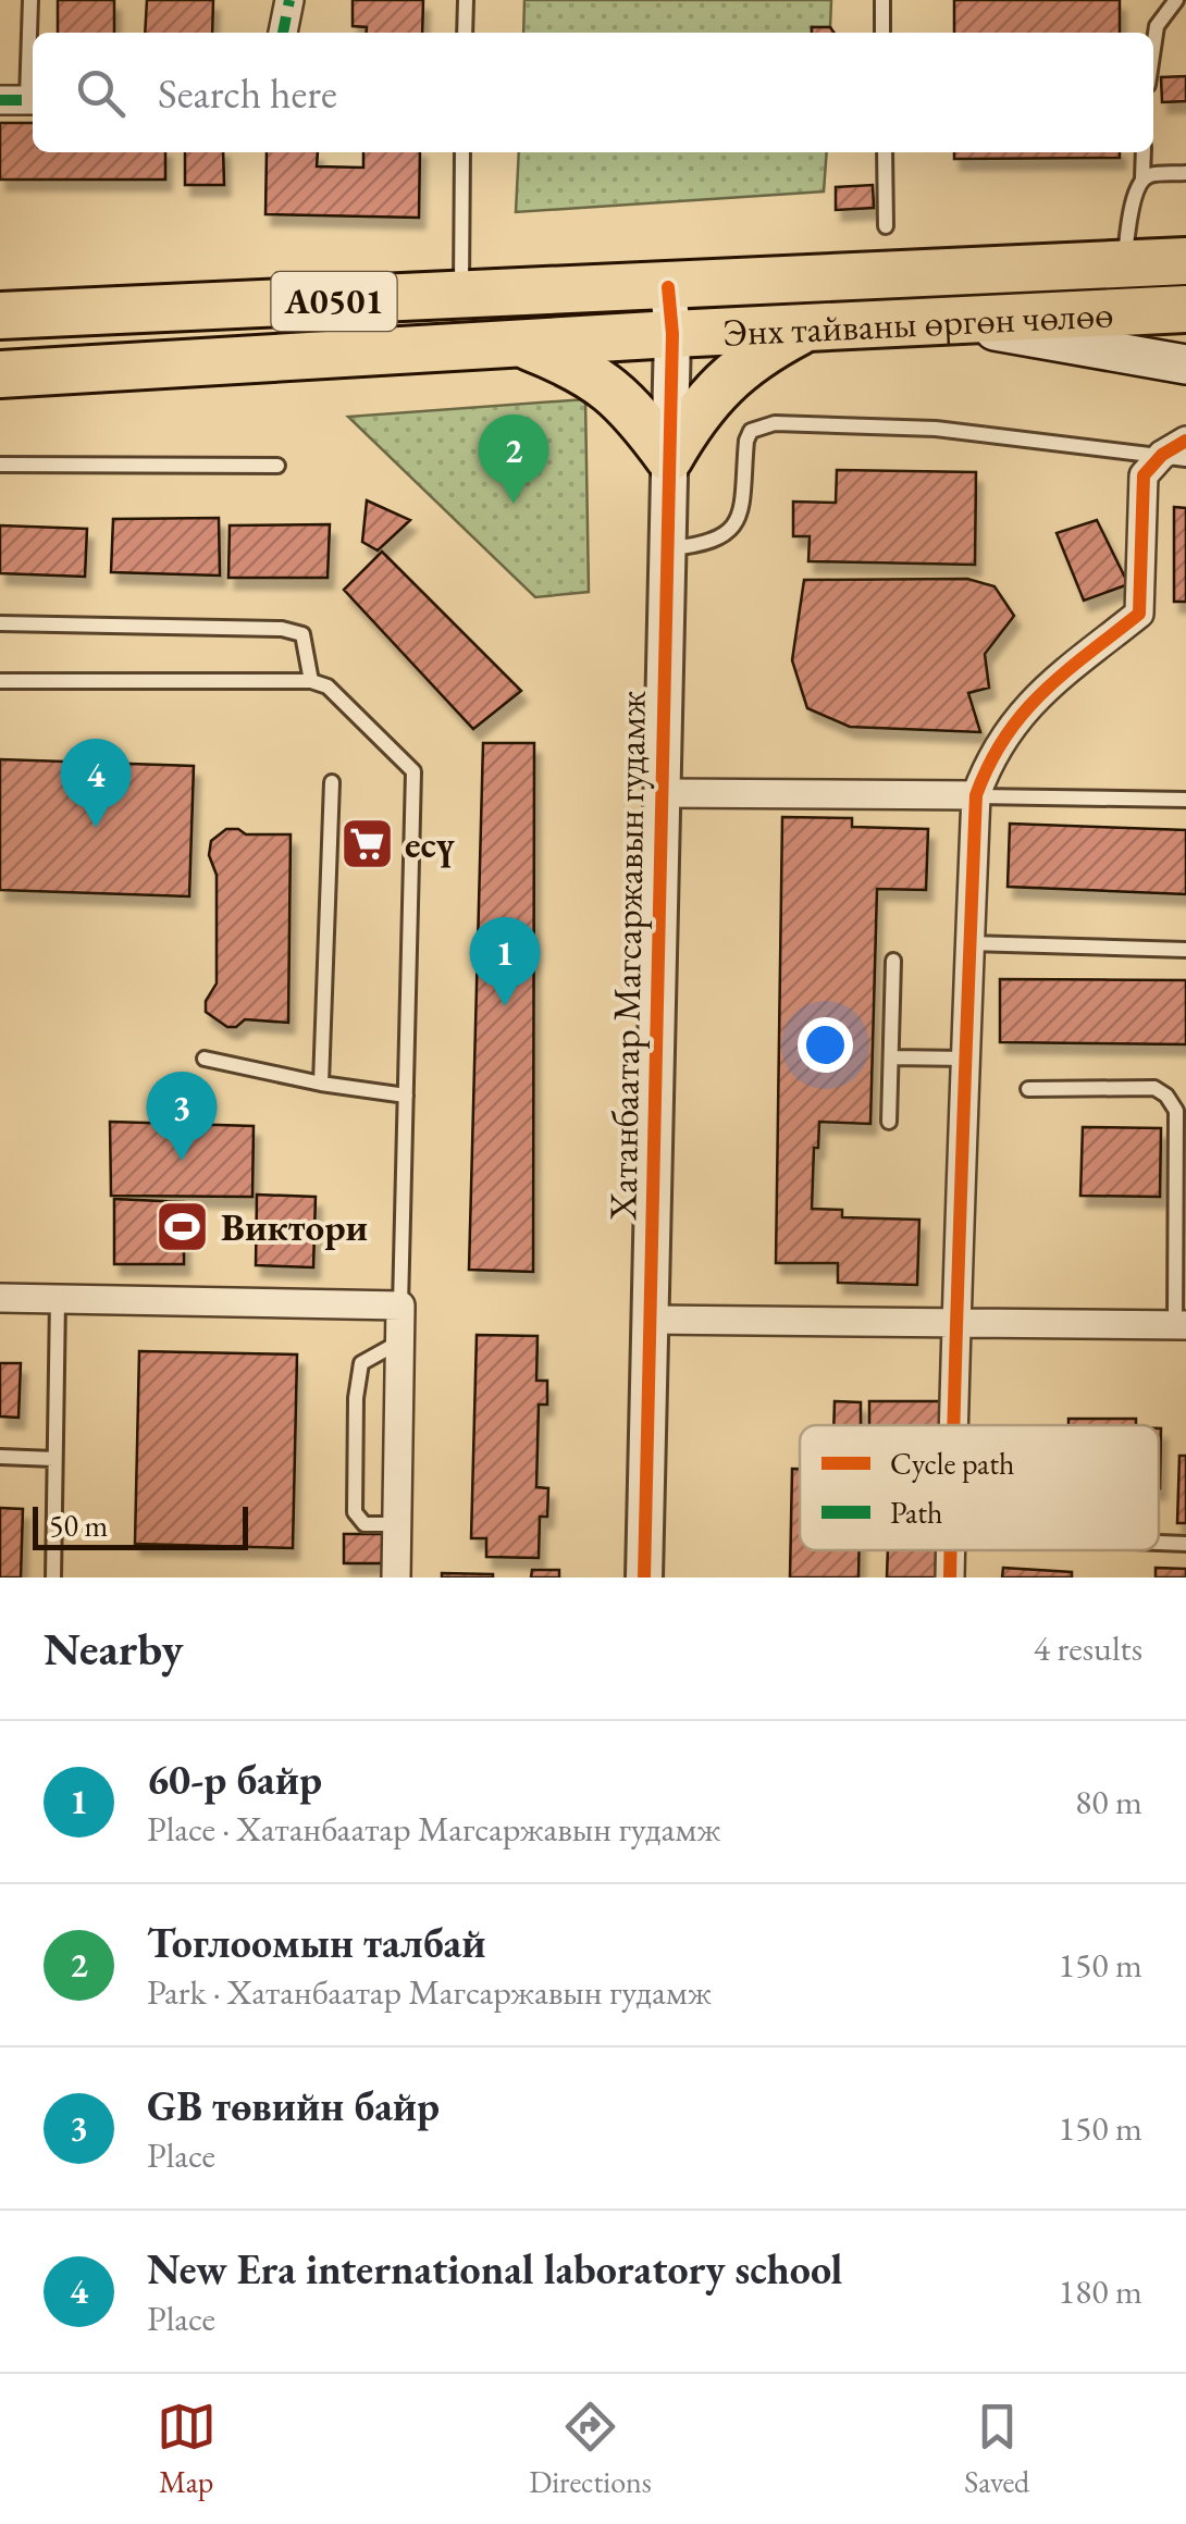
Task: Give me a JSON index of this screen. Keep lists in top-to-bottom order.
{
  "streets": {
    "highway": ["A0501", "Энх тайваны өргөн чөлөө"],
    "street": ["Хатанбаатар Магсаржавын гудамж"]
  },
  "crossings": [
    ["Энх тайваны өргөн чөлөө", "Хатанбаатар Магсаржавын гудамж"]
  ],
  "places": {
    "supermarket": ["есү"],
    "sports": ["Виктори"]
  },
  "legend": ["Cycle path", "Path"],
  "scale_bar": "50 m",
  "page": {
    "search": "Search here",
    "pins": [
      "2",
      "4",
      "1",
      "3"
    ],
    "scale": "50 m",
    "heading": ["Nearby", "4 results"],
    "list": [
      {
        "mark": "1",
        "name": "60-р байр",
        "note": "Place · Хатанбаатар Магсаржавын гудамж",
        "value": "80 m"
      },
      {
        "mark": "2",
        "name": "Тоглоомын талбай",
        "note": "Park · Хатанбаатар Магсаржавын гудамж",
        "value": "150 m"
      },
      {
        "mark": "3",
        "name": "GB төвийн байр",
        "note": "Place",
        "value": "150 m"
      },
      {
        "mark": "4",
        "name": "New Era international laboratory school",
        "note": "Place",
        "value": "180 m"
      }
    ],
    "nav": ["Map", "Directions", "Saved"]
  }
}
